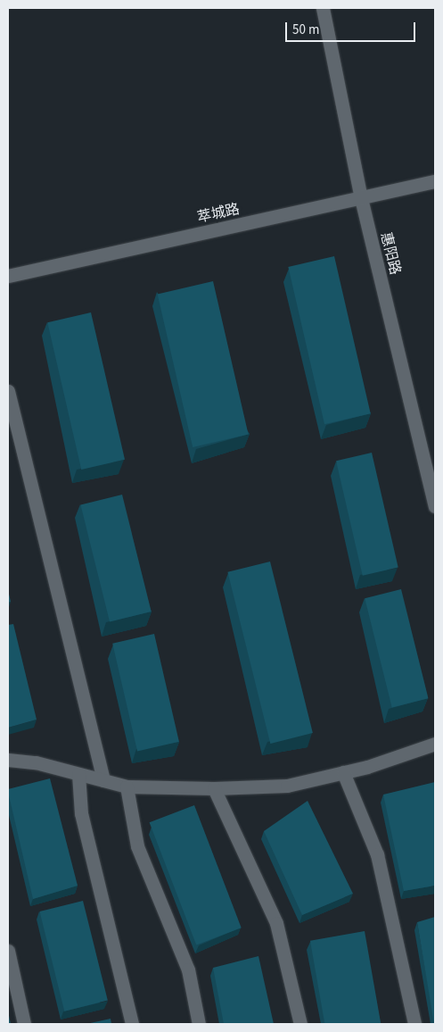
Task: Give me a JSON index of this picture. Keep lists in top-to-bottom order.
{
  "streets": {
    "street": ["萃城路", "惠阳路"]
  },
  "crossings": [
    ["萃城路", "惠阳路"]
  ],
  "scale_bar": "50 m"
}
